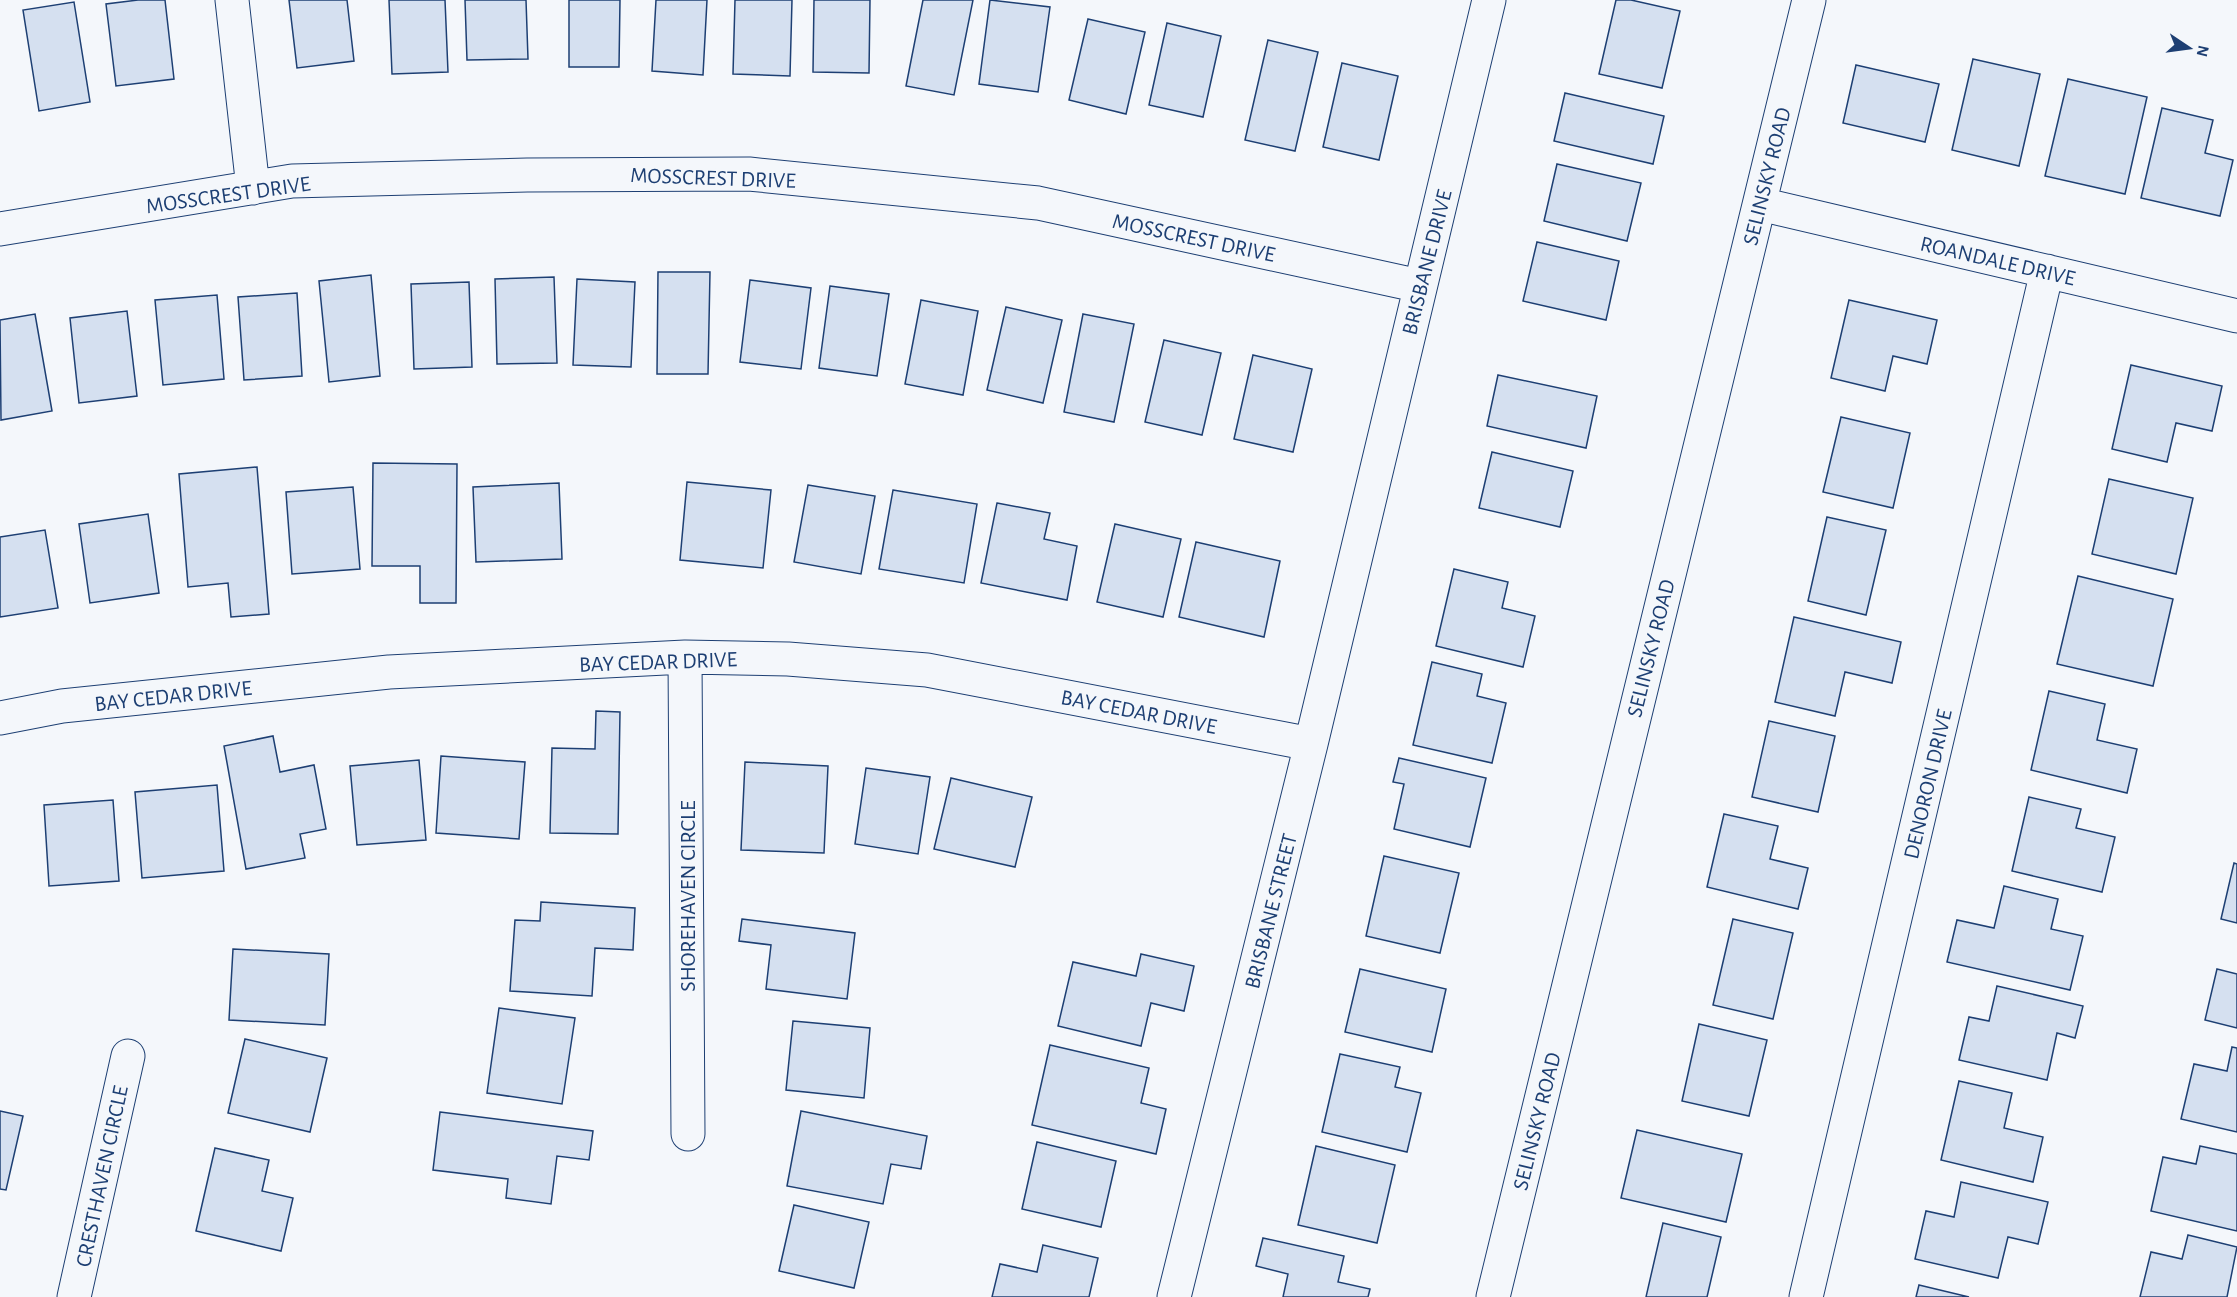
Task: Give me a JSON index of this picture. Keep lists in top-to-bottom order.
{
  "streets": {
    "street": [
      "SELINSKY ROAD",
      "MOSSCREST DRIVE",
      "ROANDALE DRIVE",
      "BRISBANE DRIVE",
      "BAY CEDAR DRIVE",
      "DENORON DRIVE",
      "SHOREHAVEN CIRCLE",
      "BRISBANE STREET",
      "CRESTHAVEN CIRCLE"
    ]
  },
  "crossings": [
    ["SELINSKY ROAD", "ROANDALE DRIVE"],
    ["MOSSCREST DRIVE", "BRISBANE DRIVE"],
    ["ROANDALE DRIVE", "DENORON DRIVE"],
    ["BRISBANE DRIVE", "BRISBANE STREET"],
    ["BAY CEDAR DRIVE", "SHOREHAVEN CIRCLE"],
    ["BAY CEDAR DRIVE", "BRISBANE STREET"]
  ],
  "north": "right"
}
